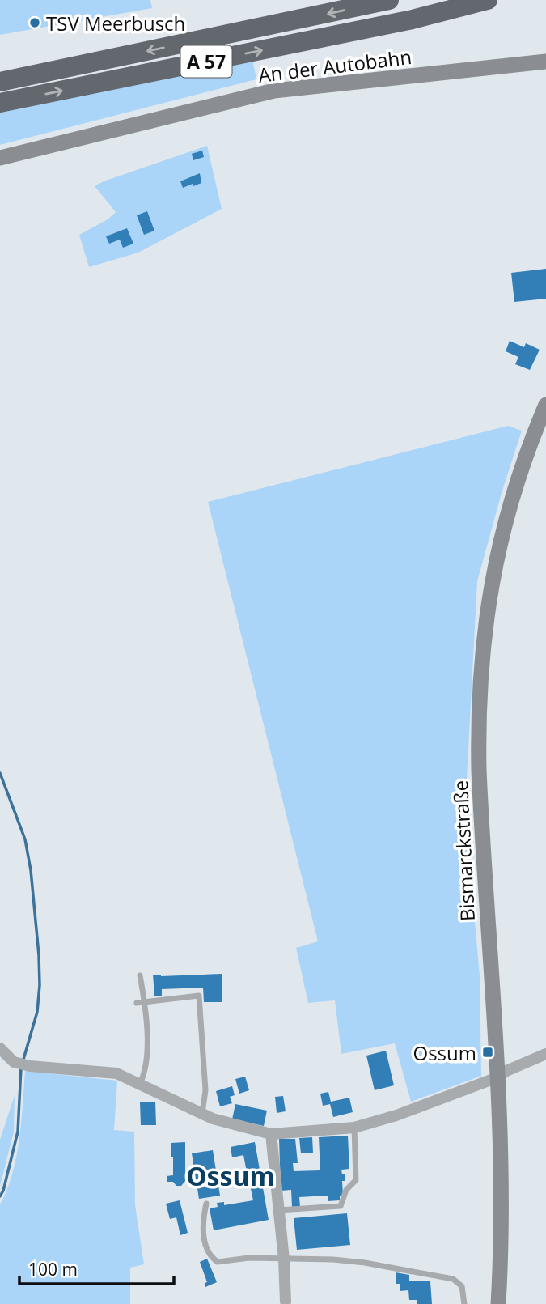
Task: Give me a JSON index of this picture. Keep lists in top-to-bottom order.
{
  "streets": {
    "highway": ["A 57"],
    "street": ["An der Autobahn", "Bismarckstraße"]
  },
  "districts": ["Ossum"],
  "places": {
    "other": ["TSV Meerbusch"],
    "transit": ["Ossum"]
  },
  "scale_bar": "100 m"
}
